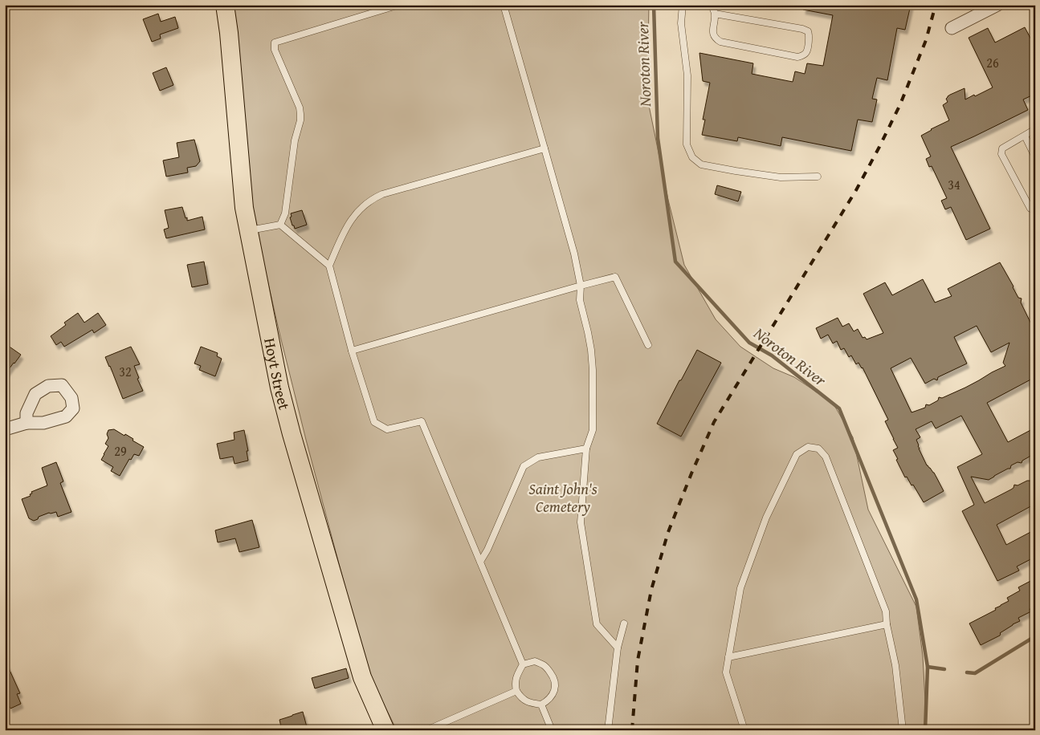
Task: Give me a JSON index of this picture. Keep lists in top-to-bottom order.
{
  "streets": {
    "main road": ["Hoyt Street"]
  },
  "water": ["Noroton River"],
  "parks": ["Saint John's Cemetery"],
  "house_numbers": [
    "26",
    "34",
    "32",
    "29"
  ]
}
